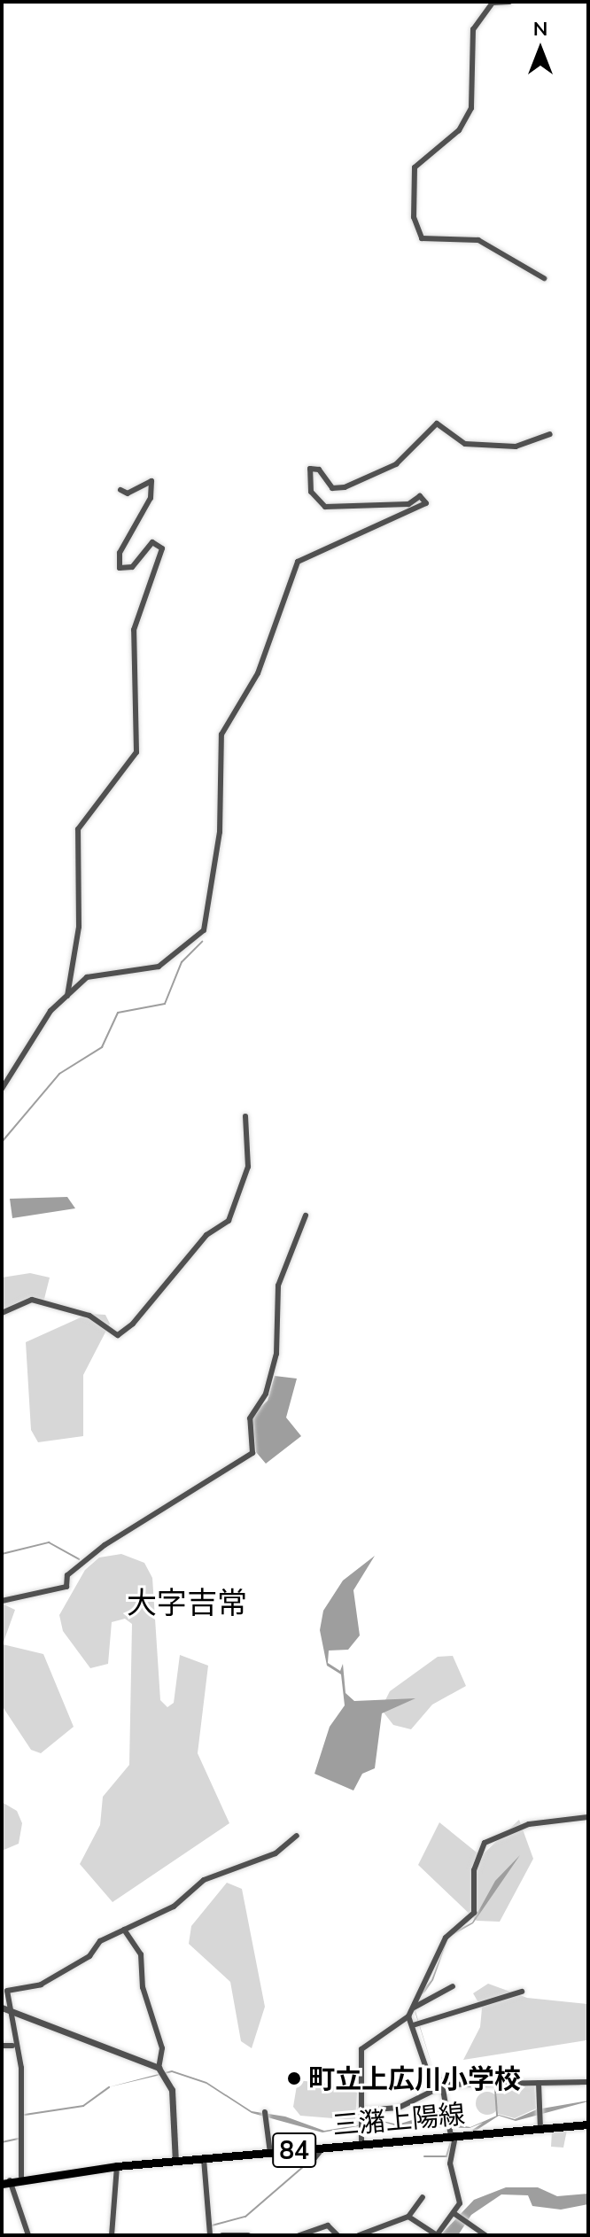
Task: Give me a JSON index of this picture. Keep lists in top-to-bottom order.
{
  "streets": {
    "main road": ["三潴上陽線", "84"]
  },
  "districts": ["大字吉常"],
  "places": ["町立上広川小学校"],
  "north": "top"
}
